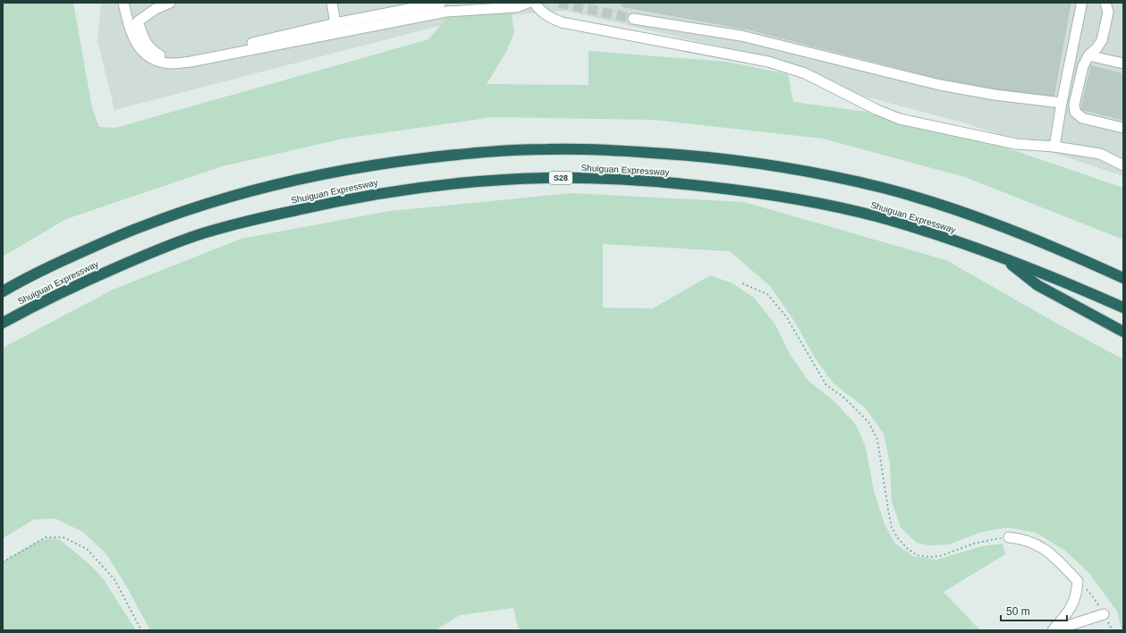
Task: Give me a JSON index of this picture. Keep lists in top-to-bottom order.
{
  "streets": {
    "highway": ["Shuiguan Expressway", "S28"]
  },
  "scale_bar": "50 m"
}
